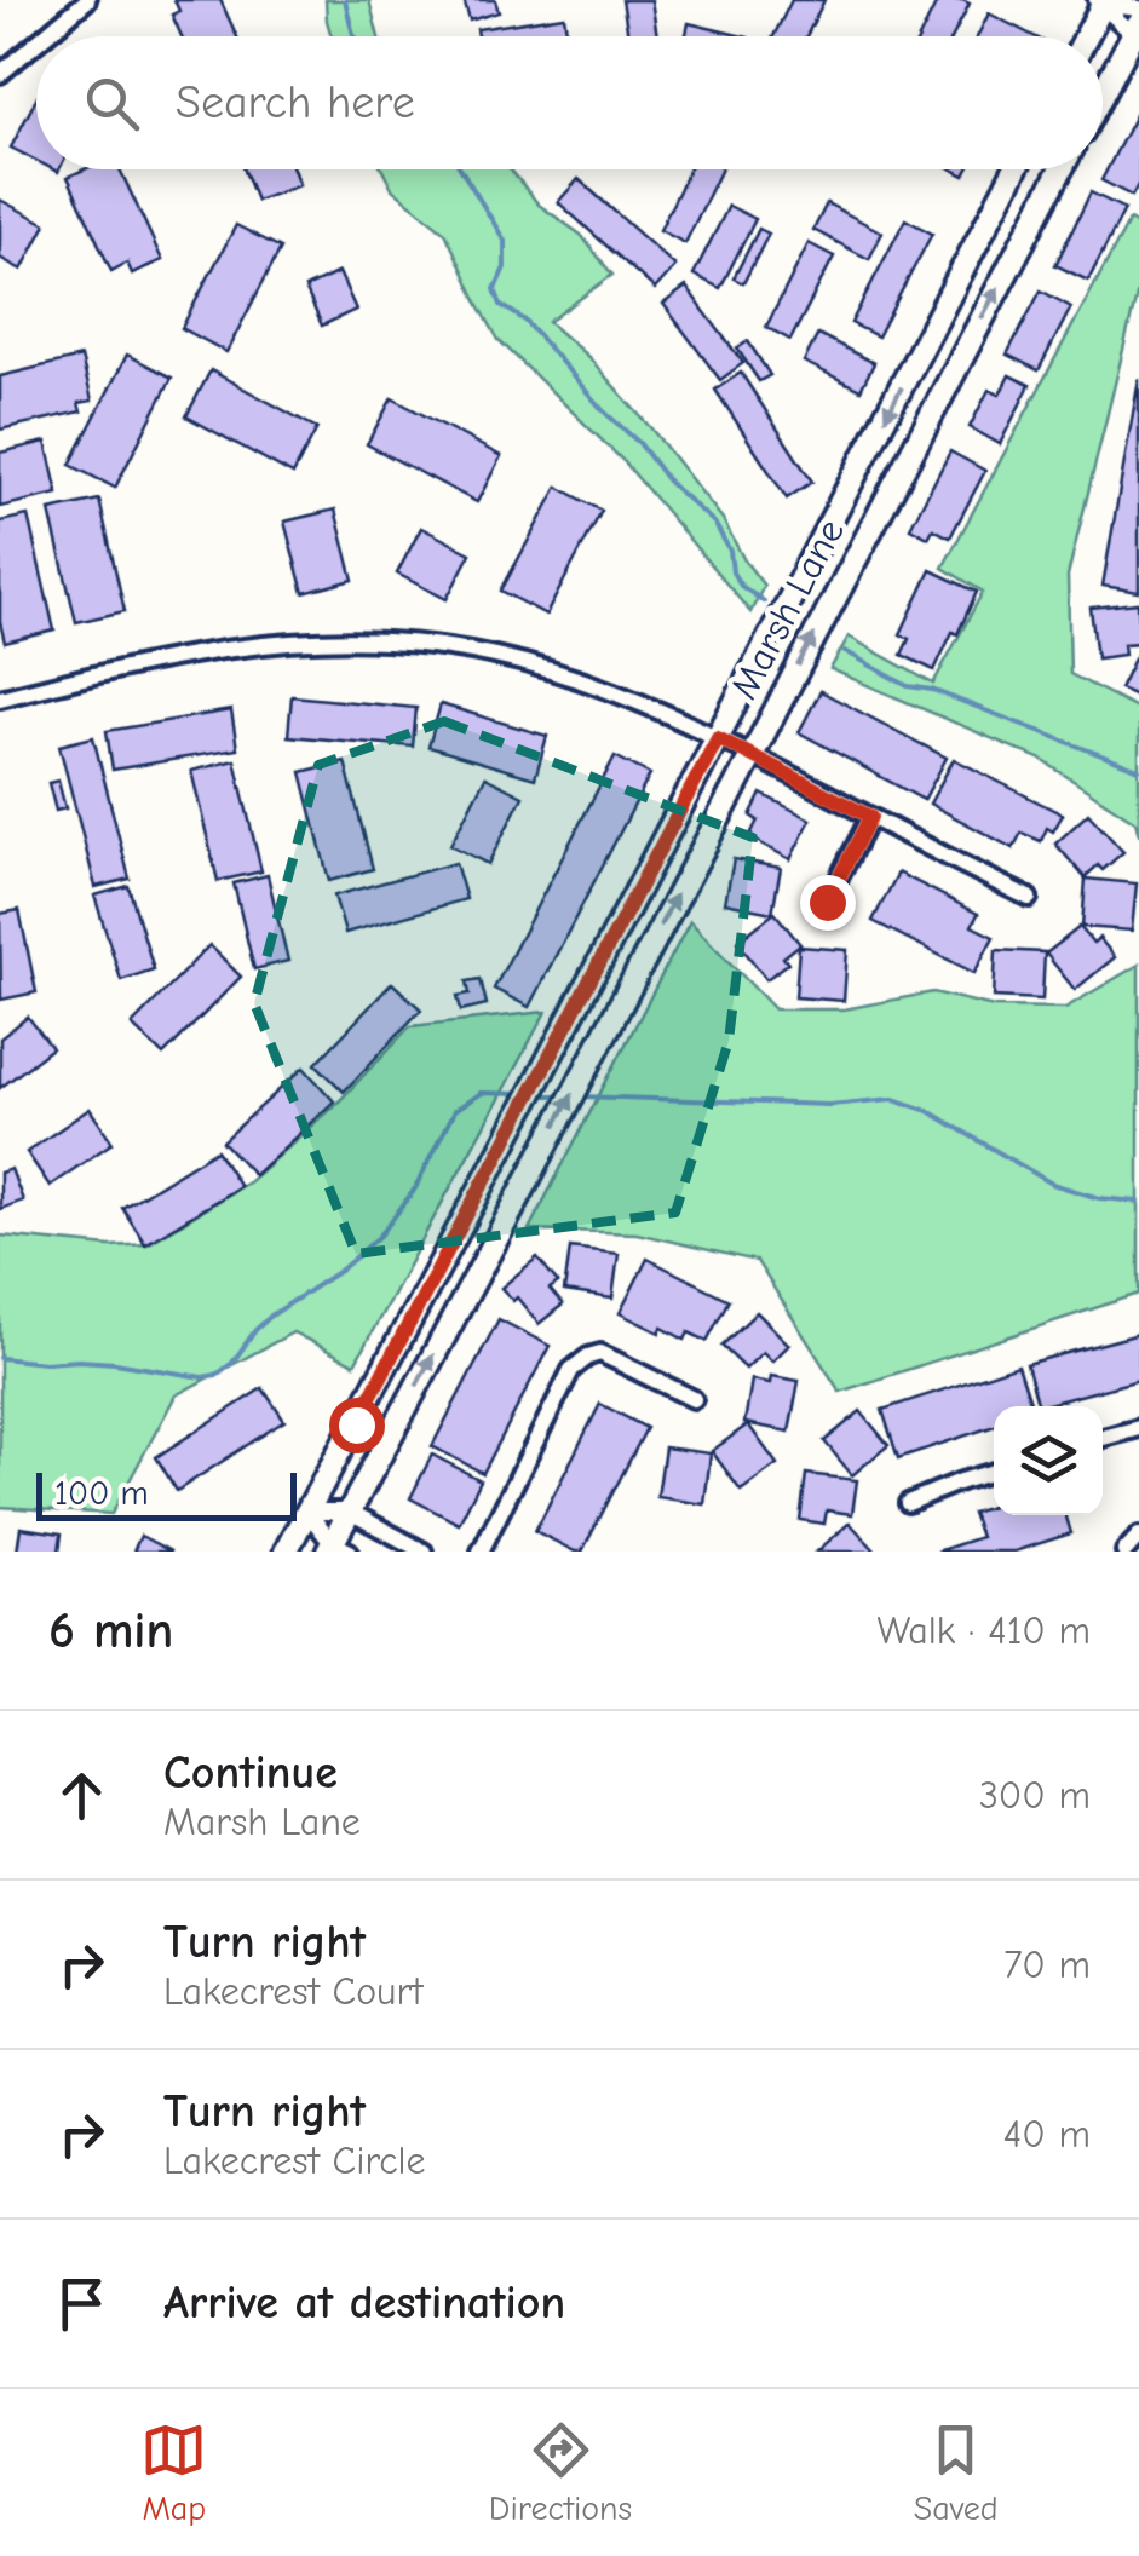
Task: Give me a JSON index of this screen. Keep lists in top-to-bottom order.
{
  "streets": {
    "main road": ["Marsh Lane"]
  },
  "scale_bar": "100 m",
  "page": {
    "search": "Search here",
    "scale": "100 m",
    "heading": ["6 min", "Walk · 410 m"],
    "list": [
      ["Continue", "Marsh Lane", "300 m"],
      ["Turn right", "Lakecrest Court", "70 m"],
      ["Turn right", "Lakecrest Circle", "40 m"],
      "Arrive at destination"
    ],
    "nav": ["Map", "Directions", "Saved"]
  }
}
